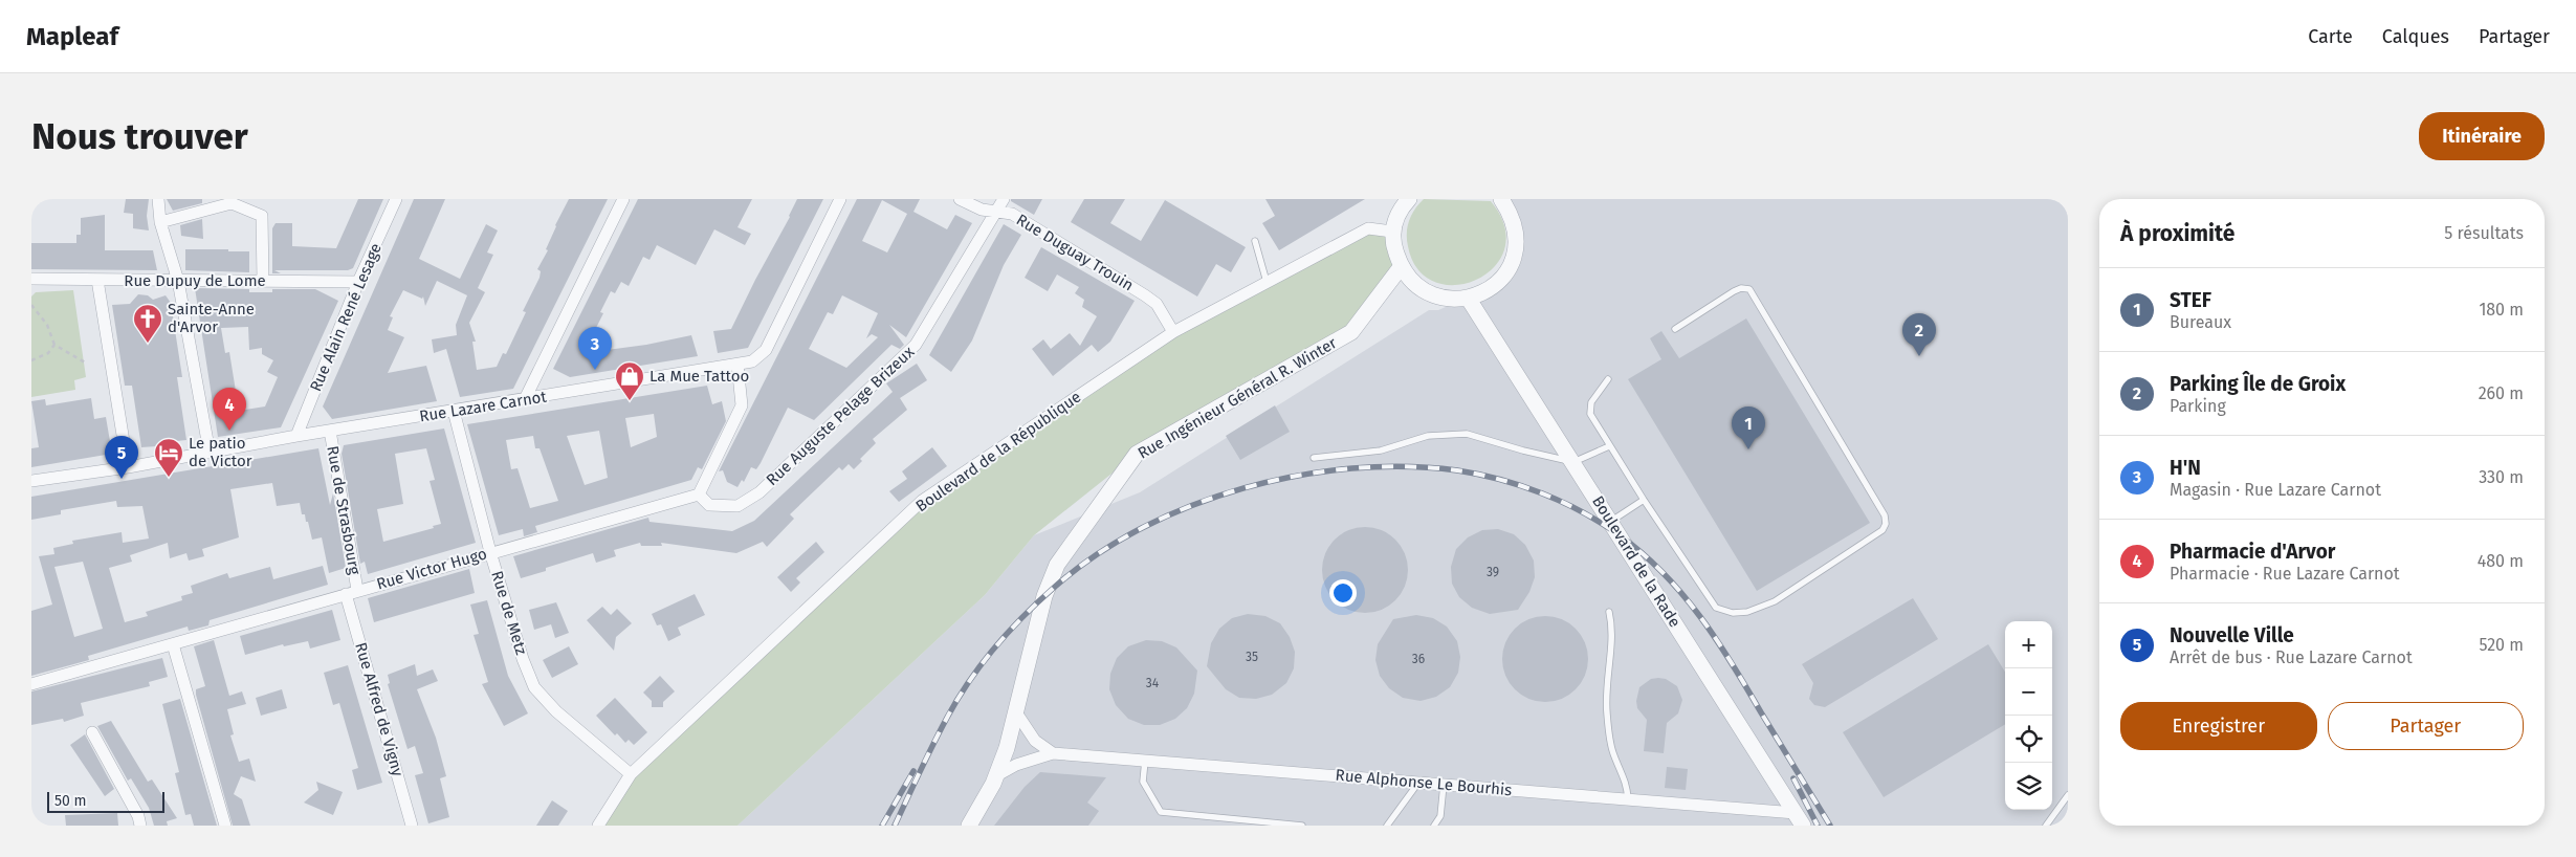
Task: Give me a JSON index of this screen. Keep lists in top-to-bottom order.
{
  "streets": {
    "street": [
      "Rue Duguay Trouin",
      "Rue Dupuy de Lome",
      "Rue Alain René Lesage",
      "Rue Ingénieur Général R. Winter",
      "Rue Lazare Carnot",
      "Rue Auguste Pelage Brizeux",
      "Boulevard de la République",
      "Rue de Strasbourg",
      "Boulevard de la Rade",
      "Rue Victor Hugo",
      "Rue de Metz",
      "Rue Alfred de Vigny",
      "Rue Alphonse Le Bourhis"
    ]
  },
  "crossings": [
    ["Rue Duguay Trouin", "Rue Auguste Pelage Brizeux"],
    ["Rue Duguay Trouin", "Boulevard de la République"],
    ["Rue Dupuy de Lome", "Rue Alain René Lesage"],
    ["Rue Alain René Lesage", "Rue Lazare Carnot"],
    ["Rue Ingénieur Général R. Winter", "Rue Alphonse Le Bourhis"],
    ["Rue Lazare Carnot", "Rue de Strasbourg"],
    ["Rue Lazare Carnot", "Rue de Metz"],
    ["Rue Auguste Pelage Brizeux", "Rue Victor Hugo"],
    ["Boulevard de la République", "Rue de Metz"],
    ["Rue de Strasbourg", "Rue Victor Hugo"],
    ["Rue de Strasbourg", "Rue Alfred de Vigny"],
    ["Boulevard de la Rade", "Rue Alphonse Le Bourhis"],
    ["Rue Victor Hugo", "Rue de Metz"],
    ["Rue Victor Hugo", "Rue Alfred de Vigny"]
  ],
  "places": {
    "church": ["Sainte-Anne d'Arvor"],
    "shop": ["La Mue Tattoo"],
    "hotel": ["Le patio de Victor"]
  },
  "house_numbers": [
    "39",
    "35",
    "36",
    "34"
  ],
  "scale_bar": "50 m",
  "page": {
    "header": "Mapleaf",
    "nav": ["Carte", "Calques", "Partager"],
    "buttons": [
      "Itinéraire",
      ["Enregistrer", "Partager"]
    ],
    "title": "Nous trouver",
    "heading": ["À proximité", "5 résultats"],
    "list": [
      {
        "mark": "1",
        "name": "STEF",
        "note": "Bureaux",
        "value": "180 m"
      },
      {
        "mark": "2",
        "name": "Parking Île de Groix",
        "note": "Parking",
        "value": "260 m"
      },
      {
        "mark": "3",
        "name": "H'N",
        "note": "Magasin · Rue Lazare Carnot",
        "value": "330 m"
      },
      {
        "mark": "4",
        "name": "Pharmacie d'Arvor",
        "note": "Pharmacie · Rue Lazare Carnot",
        "value": "480 m"
      },
      {
        "mark": "5",
        "name": "Nouvelle Ville",
        "note": "Arrêt de bus · Rue Lazare Carnot",
        "value": "520 m"
      }
    ],
    "pins": [
      "2",
      "3",
      "4",
      "1",
      "5"
    ],
    "map_buttons": ["+", "−"],
    "scale": "50 m"
  }
}
